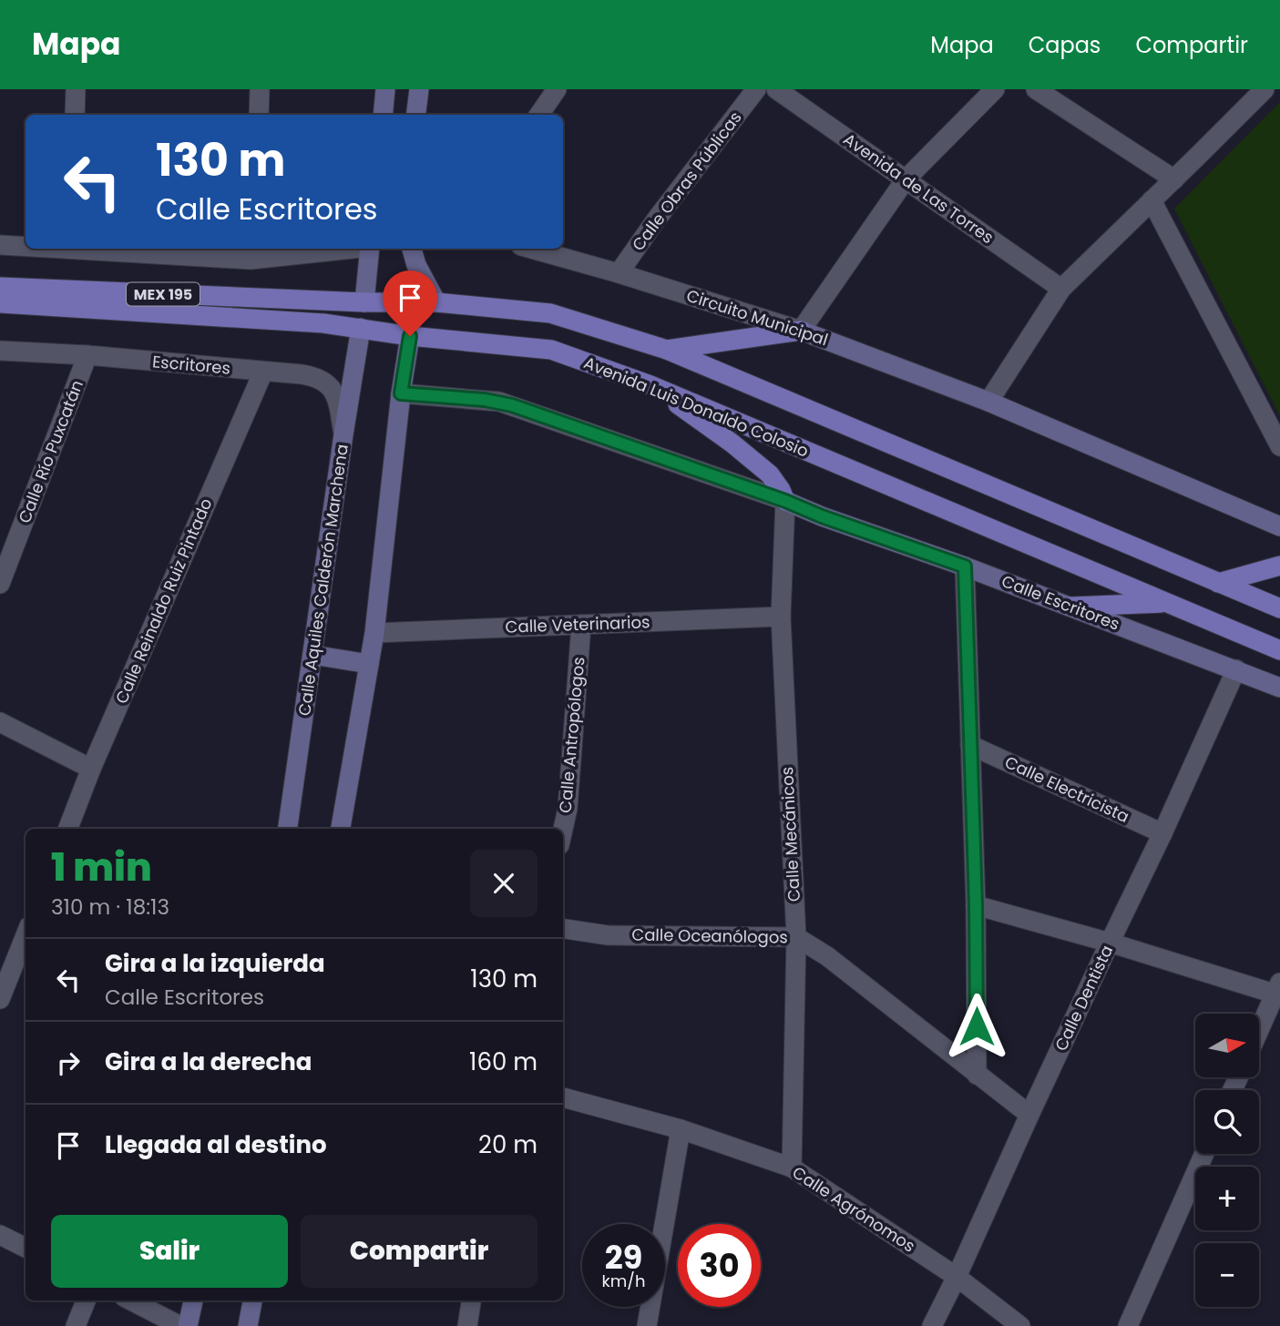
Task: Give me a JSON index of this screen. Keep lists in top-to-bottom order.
{
  "streets": {
    "main road": ["MEX 195", "Avenida Luis Donaldo Colosio"],
    "street": [
      "Calle Obras Públicas",
      "Avenida de Las Torres",
      "Circuito Municipal",
      "Escritores",
      "Calle Río Puxcatán",
      "Calle Aquiles Calderón Marchena",
      "Calle Reinaldo Ruiz Pintado",
      "Calle Escritores",
      "Calle Veterinarios",
      "Calle Antropólogos",
      "Calle Electricista",
      "Calle Mecánicos",
      "Calle Oceanólogos",
      "Calle Dentista",
      "Calle Agrónomos"
    ]
  },
  "crossings": [
    ["Calle Obras Públicas", "Circuito Municipal"],
    ["Escritores", "Calle Río Puxcatán"],
    ["Escritores", "Calle Aquiles Calderón Marchena"],
    ["Escritores", "Calle Reinaldo Ruiz Pintado"],
    ["Avenida Luis Donaldo Colosio", "Calle Aquiles Calderón Marchena"],
    ["Calle Escritores", "Calle Mecánicos"],
    ["Calle Escritores", "Calle Dentista"],
    ["Calle Veterinarios", "Calle Antropólogos"],
    ["Calle Veterinarios", "Calle Mecánicos"],
    ["Calle Electricista", "Calle Dentista"],
    ["Calle Mecánicos", "Calle Oceanólogos"],
    ["Calle Mecánicos", "Calle Agrónomos"],
    ["Calle Oceanólogos", "Calle Dentista"],
    ["Calle Dentista", "Calle Agrónomos"]
  ],
  "north": "right",
  "page": {
    "header": "Mapa",
    "nav": ["Mapa", "Capas", "Compartir"],
    "turn": ["130 m", "Calle Escritores"],
    "heading": ["1 min", "310 m · 18:13"],
    "list": [
      {
        "name": "Gira a la izquierda",
        "note": "Calle Escritores",
        "value": "130 m"
      },
      {
        "name": "Gira a la derecha",
        "value": "160 m"
      },
      {
        "name": "Llegada al destino",
        "value": "20 m"
      }
    ],
    "map_buttons": ["+", "−"],
    "buttons": ["Salir", "Compartir"],
    "speed": "29 km/h",
    "limit": "30"
  }
}
